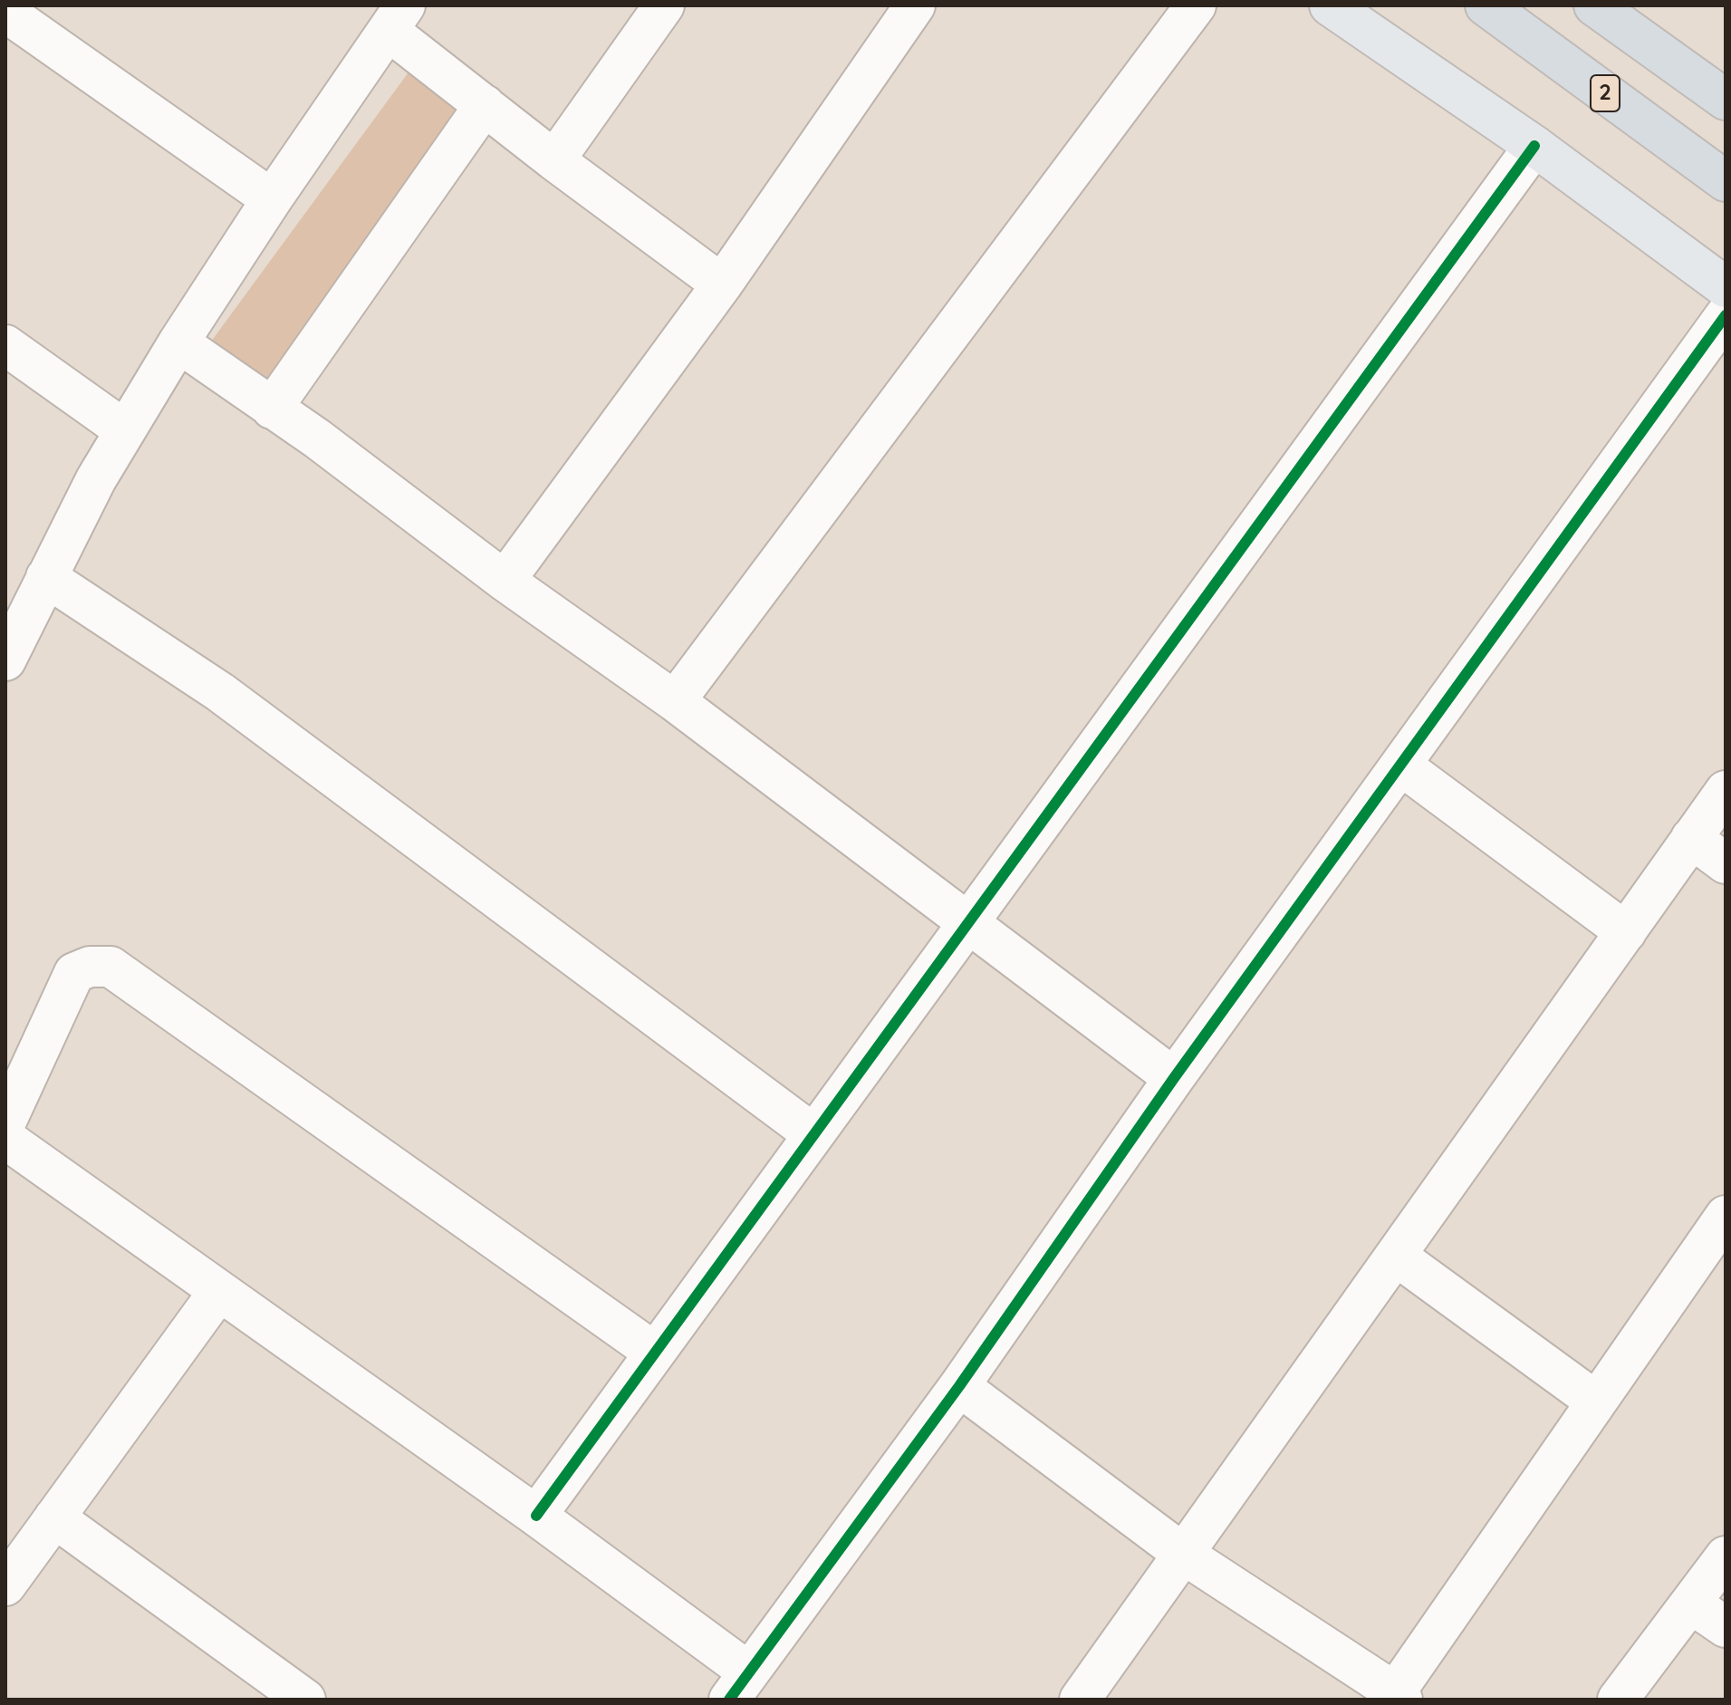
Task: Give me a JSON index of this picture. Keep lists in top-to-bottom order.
{
  "streets": {
    "highway": ["2"]
  }
}
